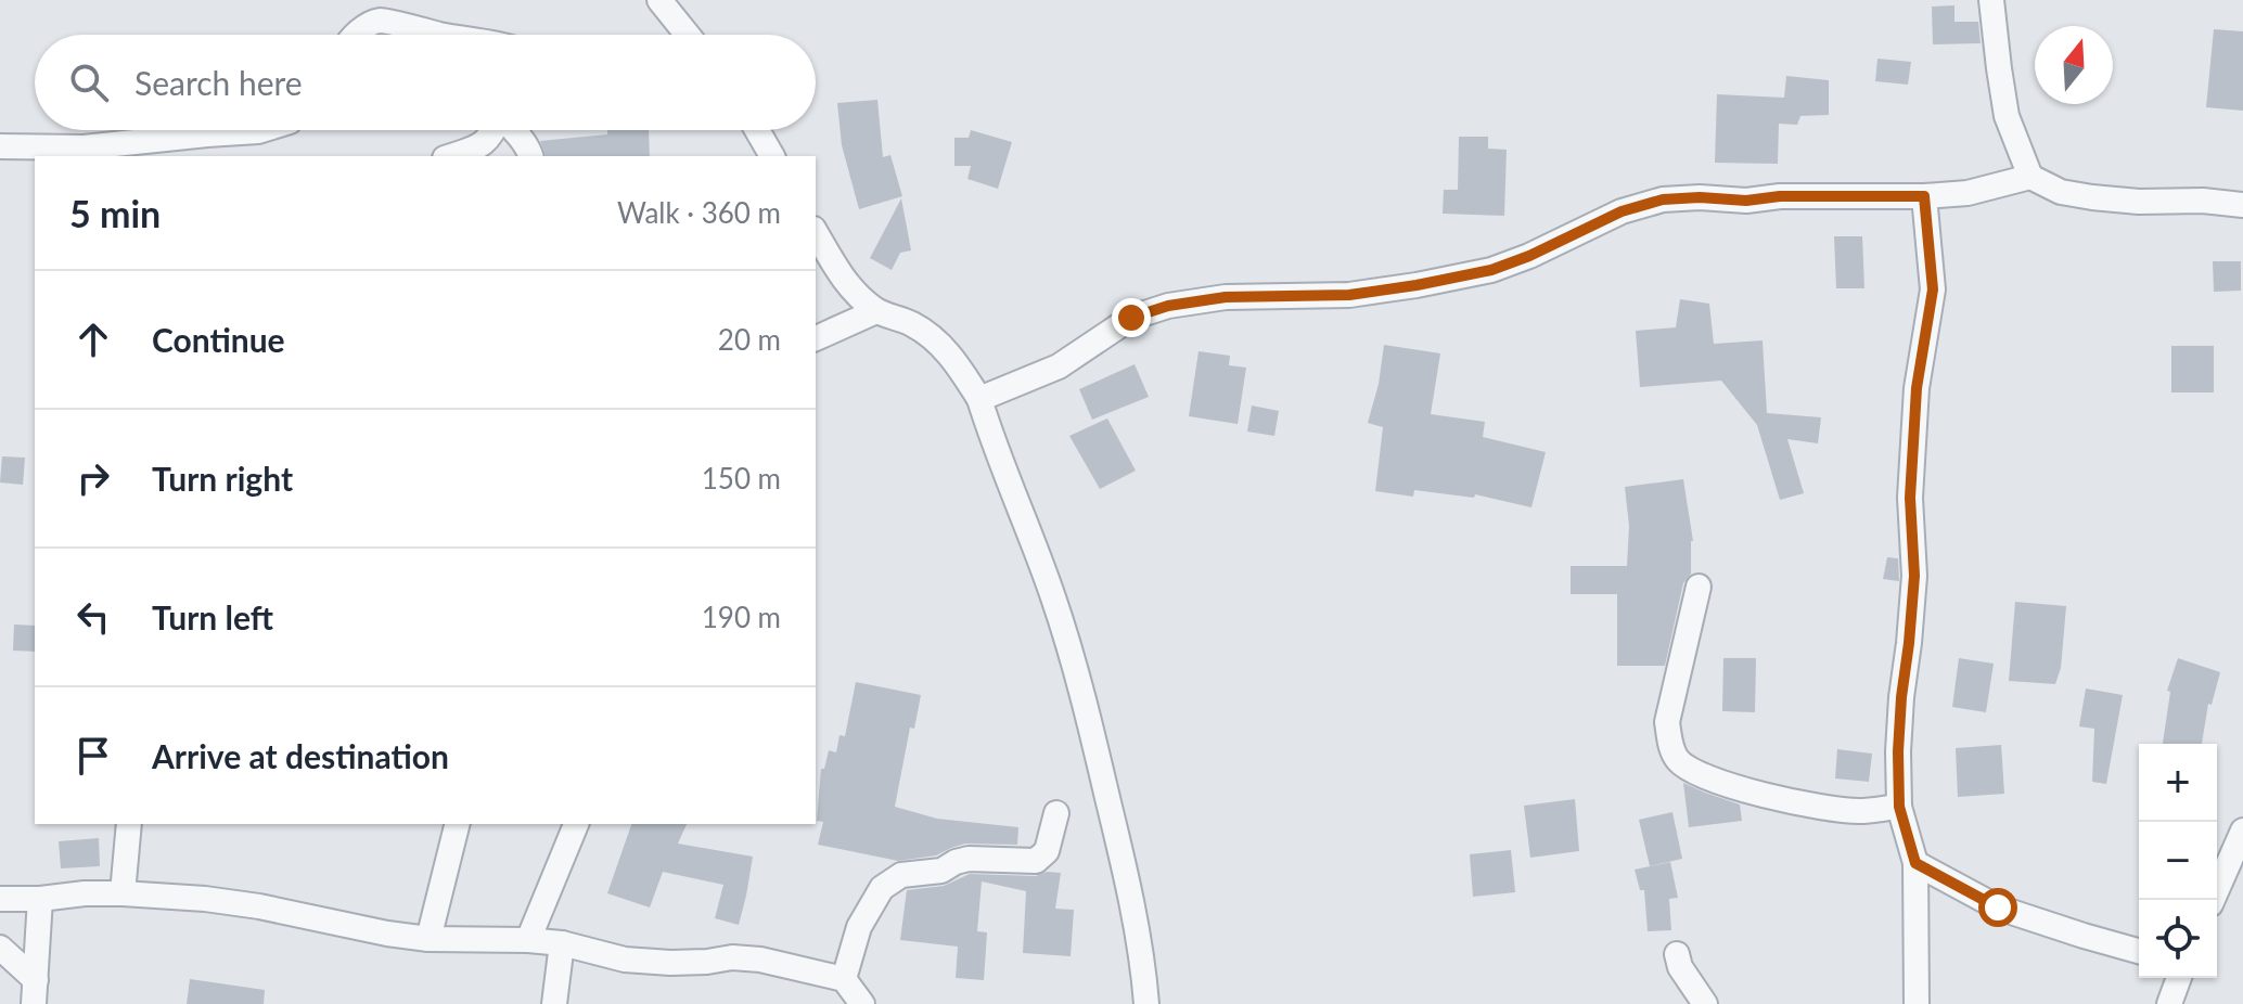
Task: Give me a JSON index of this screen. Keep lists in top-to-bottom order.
{
  "north": "top",
  "page": {
    "search": "Search here",
    "heading": ["5 min", "Walk · 360 m"],
    "list": [
      ["Continue", "20 m"],
      ["Turn right", "150 m"],
      ["Turn left", "190 m"],
      "Arrive at destination"
    ],
    "map_buttons": ["+", "−"]
  }
}
